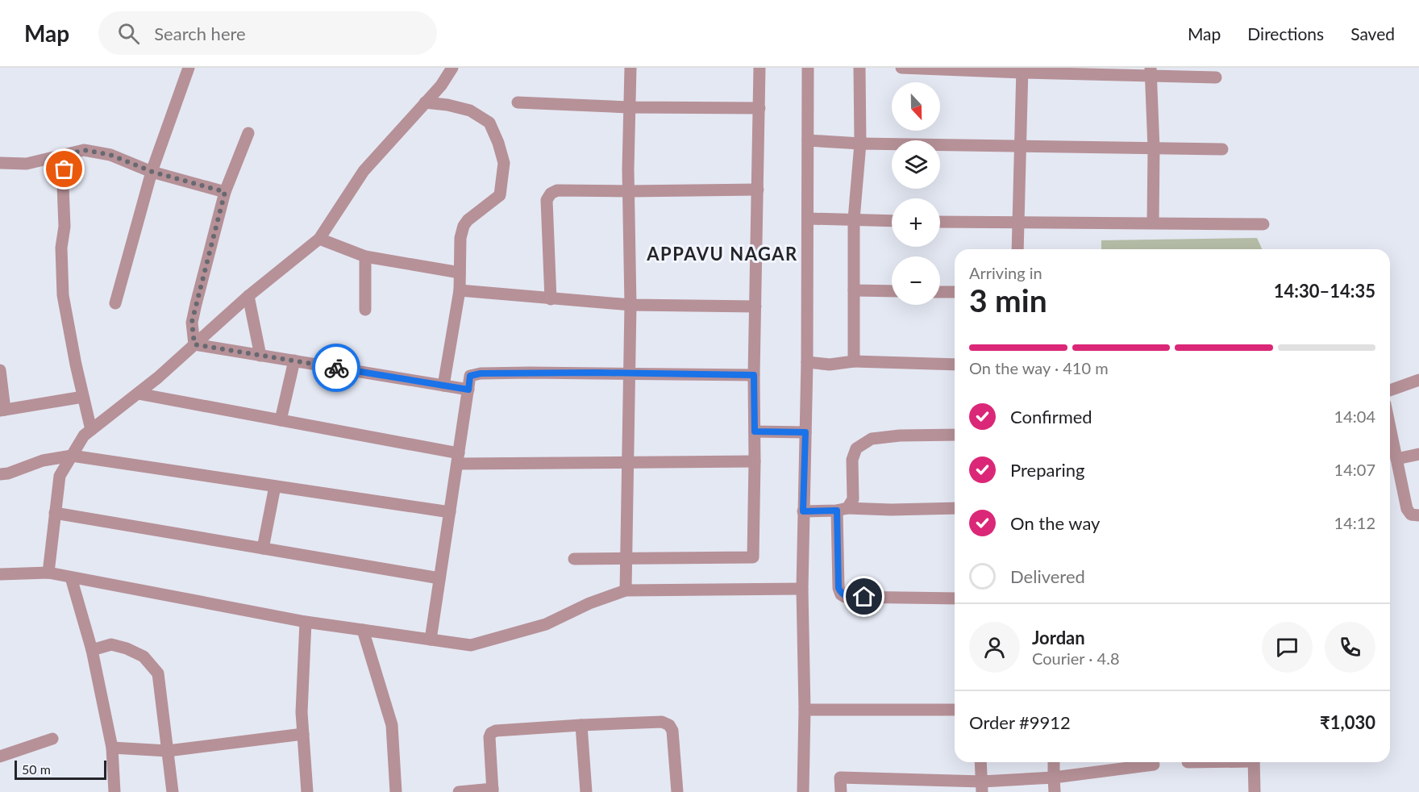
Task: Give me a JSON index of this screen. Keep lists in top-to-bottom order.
{
  "districts": ["APPAVU NAGAR"],
  "scale_bar": "50 m",
  "north": "bottom",
  "page": {
    "header": "Map",
    "search": "Search here",
    "nav": ["Map", "Directions", "Saved"],
    "map_buttons": ["+", "−"],
    "heading": ["3 min", "Arriving in", "14:30–14:35"],
    "panel": [
      "Jordan",
      "Courier · 4.8",
      "Order #9912",
      "₹1,030"
    ],
    "bar": "On the way · 410 m",
    "list": [
      ["Confirmed", "14:04"],
      ["Preparing", "14:07"],
      ["On the way", "14:12"],
      "Delivered"
    ],
    "scale": "50 m"
  }
}
